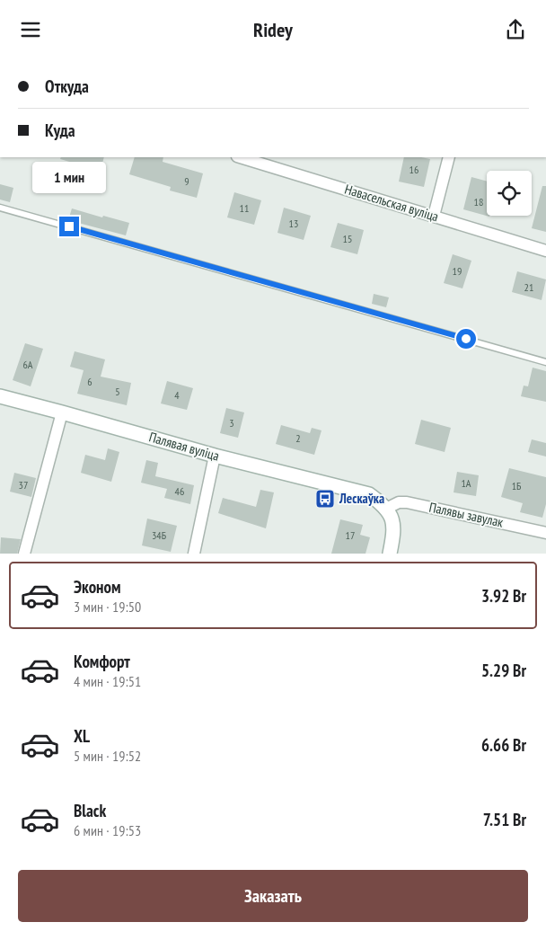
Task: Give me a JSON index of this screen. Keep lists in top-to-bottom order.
{
  "streets": {
    "main road": ["Палявая вуліца"],
    "street": ["Навасельская вуліца", "Палявы завулак"]
  },
  "crossings": [
    ["Палявая вуліца", "Палявы завулак"]
  ],
  "places": {
    "bus stop": ["Лескаўка"]
  },
  "house_numbers": [
    "16",
    "9",
    "18",
    "11",
    "13",
    "15",
    "19",
    "21",
    "6А",
    "6",
    "5",
    "4",
    "3",
    "2",
    "1А",
    "37",
    "1Б",
    "46",
    "34Б",
    "17"
  ],
  "page": {
    "header": "Ridey",
    "banner": ["Откуда", "Куда"],
    "bubble": "1 мин",
    "list": [
      {
        "name": "Эконом",
        "note": "3 мин · 19:50",
        "value": "3.92 Br"
      },
      {
        "name": "Комфорт",
        "note": "4 мин · 19:51",
        "value": "5.29 Br"
      },
      {
        "name": "XL",
        "note": "5 мин · 19:52",
        "value": "6.66 Br"
      },
      {
        "name": "Black",
        "note": "6 мин · 19:53",
        "value": "7.51 Br"
      }
    ],
    "buttons": "Заказать"
  }
}
